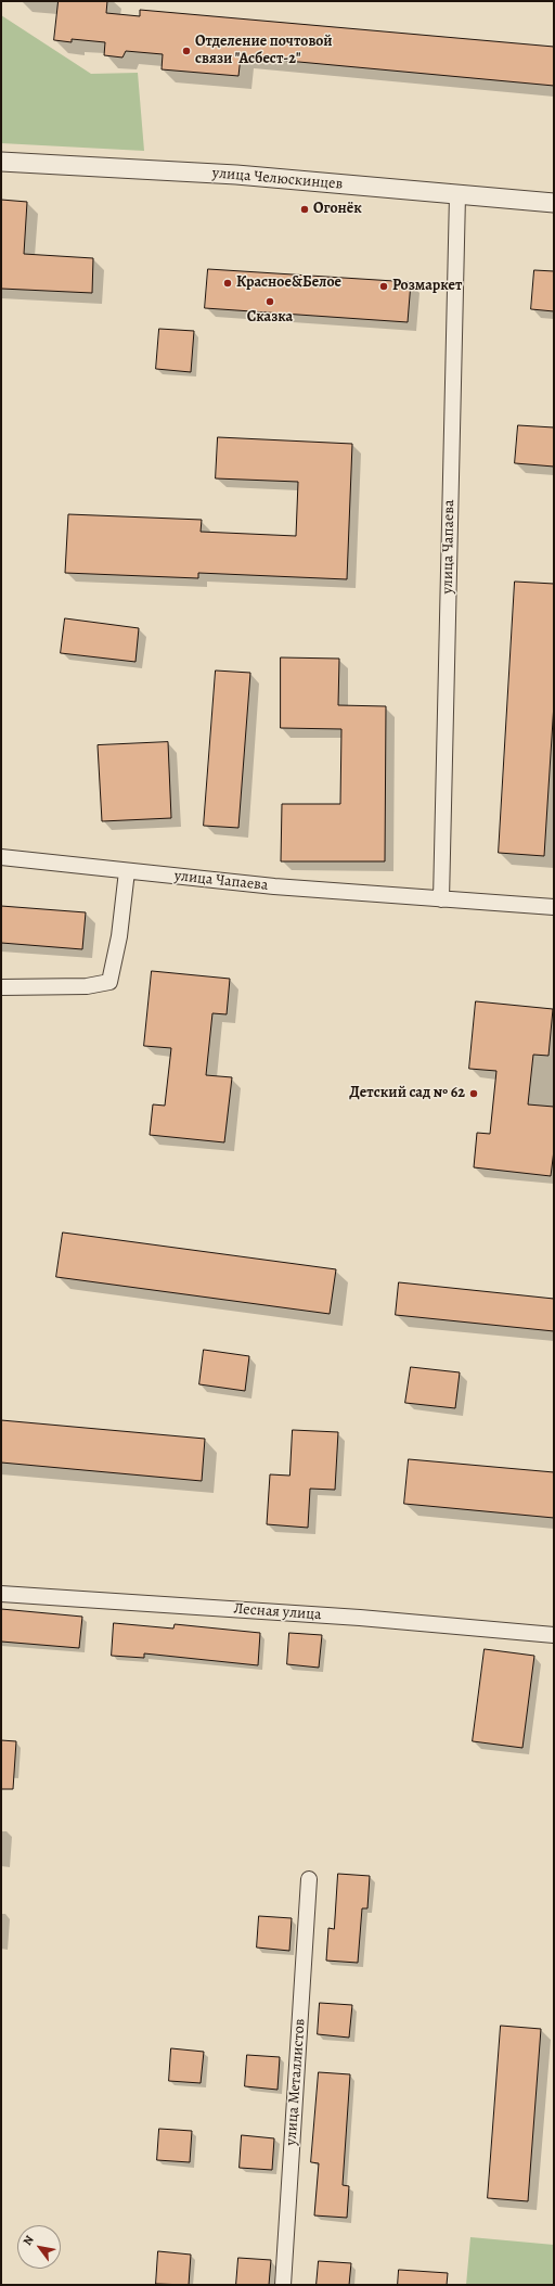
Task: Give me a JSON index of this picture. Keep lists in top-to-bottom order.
{
  "streets": {
    "street": [
      "улица Челюскинцев",
      "улица Чапаева",
      "Лесная улица",
      "улица Металлистов"
    ]
  },
  "crossings": [
    ["улица Челюскинцев", "улица Чапаева"]
  ],
  "places": [
    "Отделение почтовой связи \"Асбест-2\"",
    "Огонёк",
    "Красное&Белое",
    "Розмаркет",
    "Сказка",
    "Детский сад № 62"
  ],
  "north": "top left"
}
